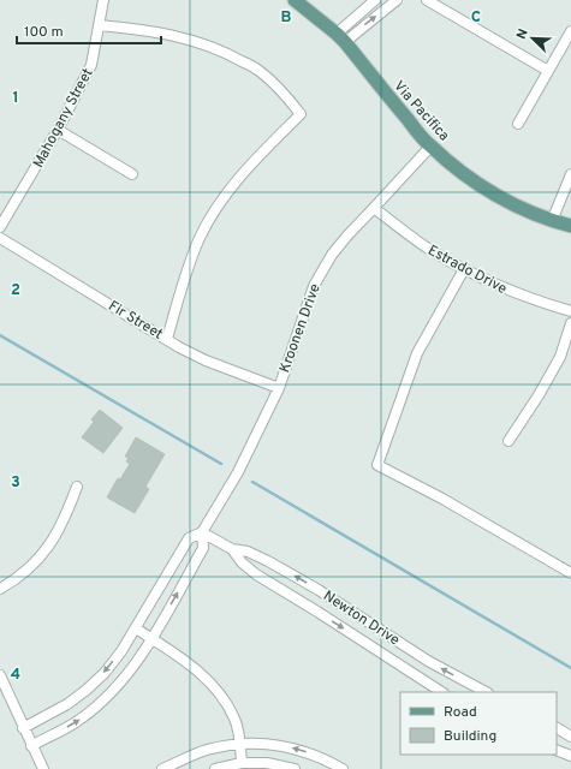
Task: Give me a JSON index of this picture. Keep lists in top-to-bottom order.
{
  "streets": {
    "main road": ["Via Pacifica"],
    "street": [
      "Mahogany Street",
      "Estrado Drive",
      "Fir Street",
      "Kroonen Drive",
      "Newton Drive"
    ]
  },
  "crossings": [
    ["Via Pacifica", "Kroonen Drive"],
    ["Estrado Drive", "Kroonen Drive"],
    ["Fir Street", "Kroonen Drive"],
    ["Kroonen Drive", "Newton Drive"]
  ],
  "legend": ["Road", "Building"],
  "scale_bar": "100 m",
  "north": "top left",
  "grid": {
    "columns": ["B", "C"],
    "rows": [
      "1",
      "2",
      "3",
      "4"
    ]
  }
}
